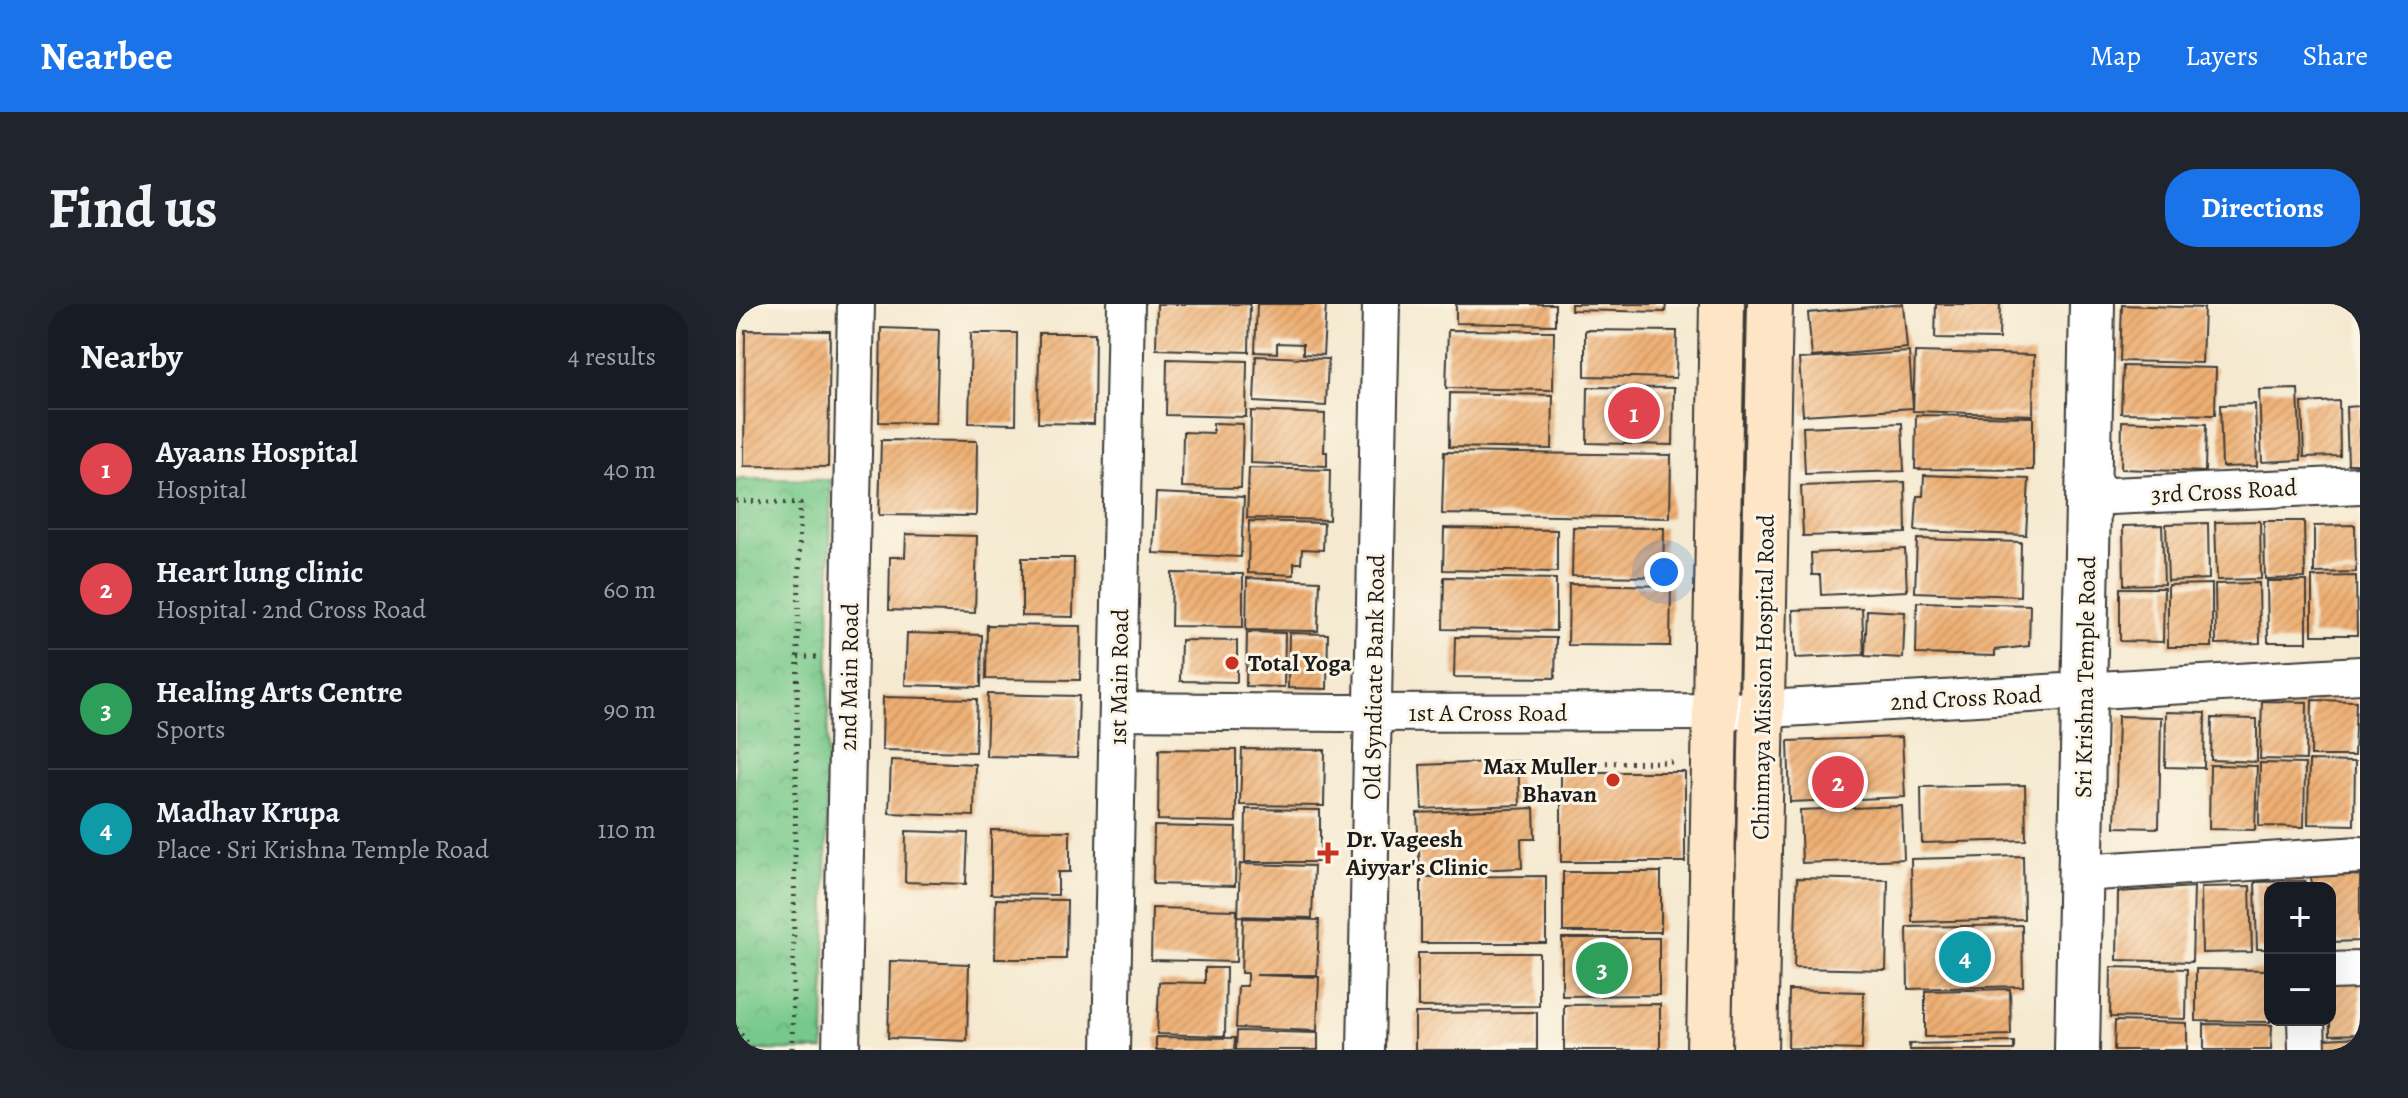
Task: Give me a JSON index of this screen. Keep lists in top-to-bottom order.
{
  "streets": {
    "main road": ["Chinmaya Mission Hospital Road"],
    "street": [
      "3rd Cross Road",
      "2nd Main Road",
      "1st Main Road",
      "Old Syndicate Bank Road",
      "Sri Krishna Temple Road",
      "2nd Cross Road",
      "1st A Cross Road"
    ]
  },
  "crossings": [
    ["3rd Cross Road", "Sri Krishna Temple Road"],
    ["1st Main Road", "1st A Cross Road"],
    ["Old Syndicate Bank Road", "1st A Cross Road"],
    ["Chinmaya Mission Hospital Road", "2nd Cross Road"],
    ["Chinmaya Mission Hospital Road", "1st A Cross Road"],
    ["Sri Krishna Temple Road", "2nd Cross Road"],
    ["2nd Cross Road", "1st A Cross Road"]
  ],
  "places": {
    "other": ["Total Yoga", "Max Muller Bhavan"],
    "health": ["Dr. Vageesh Aiyyar's Clinic"]
  },
  "page": {
    "header": "Nearbee",
    "nav": ["Map", "Layers", "Share"],
    "buttons": "Directions",
    "title": "Find us",
    "heading": ["Nearby", "4 results"],
    "pins": [
      "1",
      "2",
      "4",
      "3"
    ],
    "list": [
      {
        "mark": "1",
        "name": "Ayaans Hospital",
        "note": "Hospital",
        "value": "40 m"
      },
      {
        "mark": "2",
        "name": "Heart lung clinic",
        "note": "Hospital · 2nd Cross Road",
        "value": "60 m"
      },
      {
        "mark": "3",
        "name": "Healing Arts Centre",
        "note": "Sports",
        "value": "90 m"
      },
      {
        "mark": "4",
        "name": "Madhav Krupa",
        "note": "Place · Sri Krishna Temple Road",
        "value": "110 m"
      }
    ],
    "map_buttons": ["+", "−"]
  }
}
